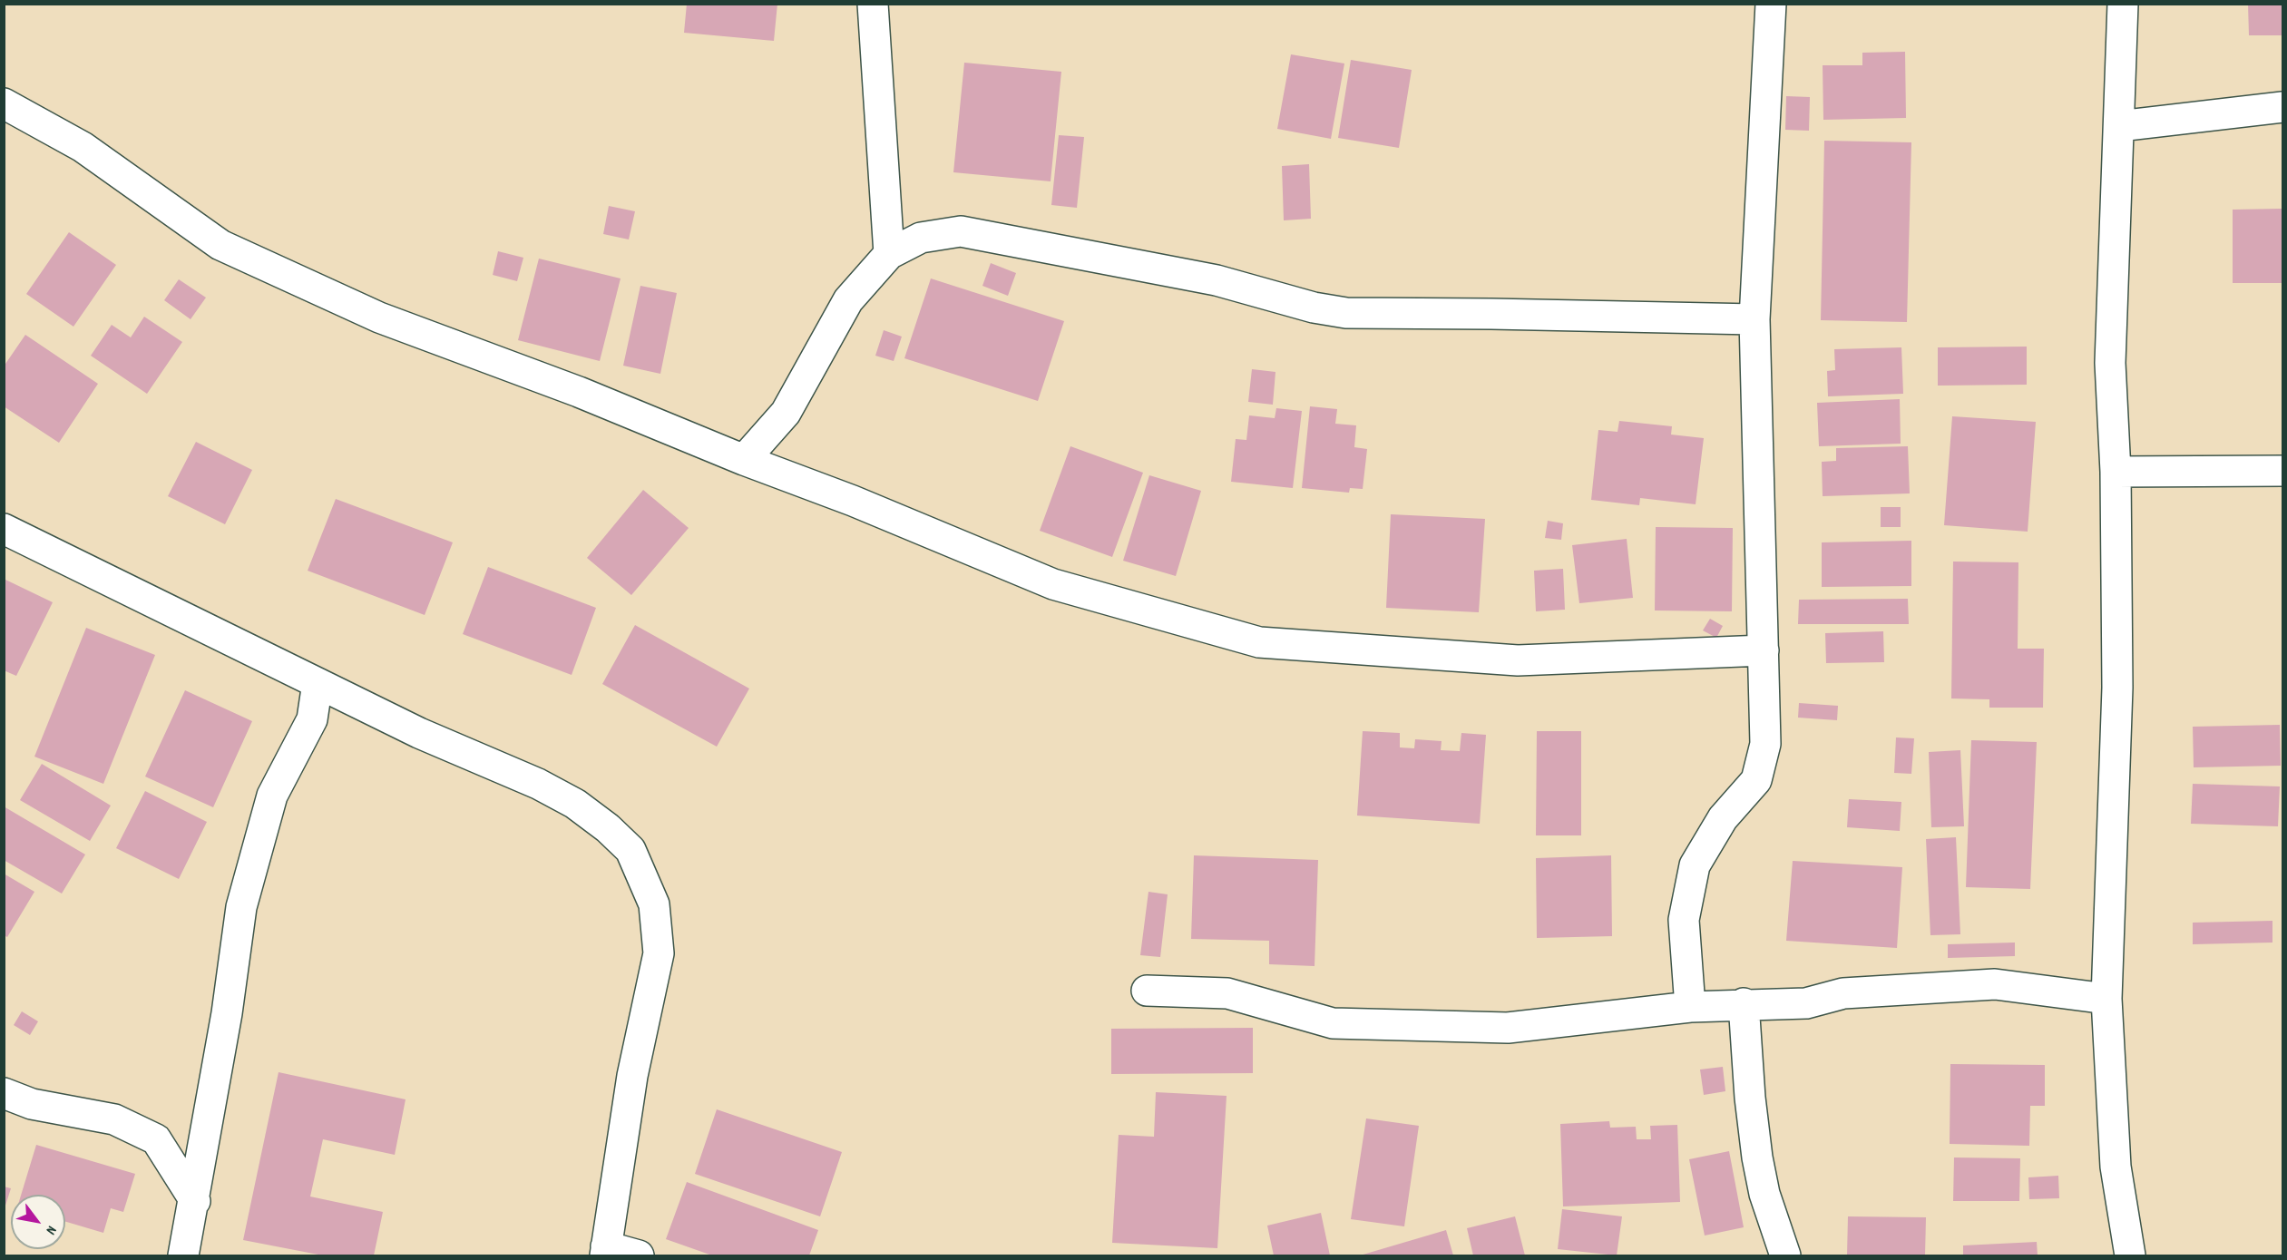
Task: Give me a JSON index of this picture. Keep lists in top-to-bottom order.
{
  "north": "bottom right"
}
